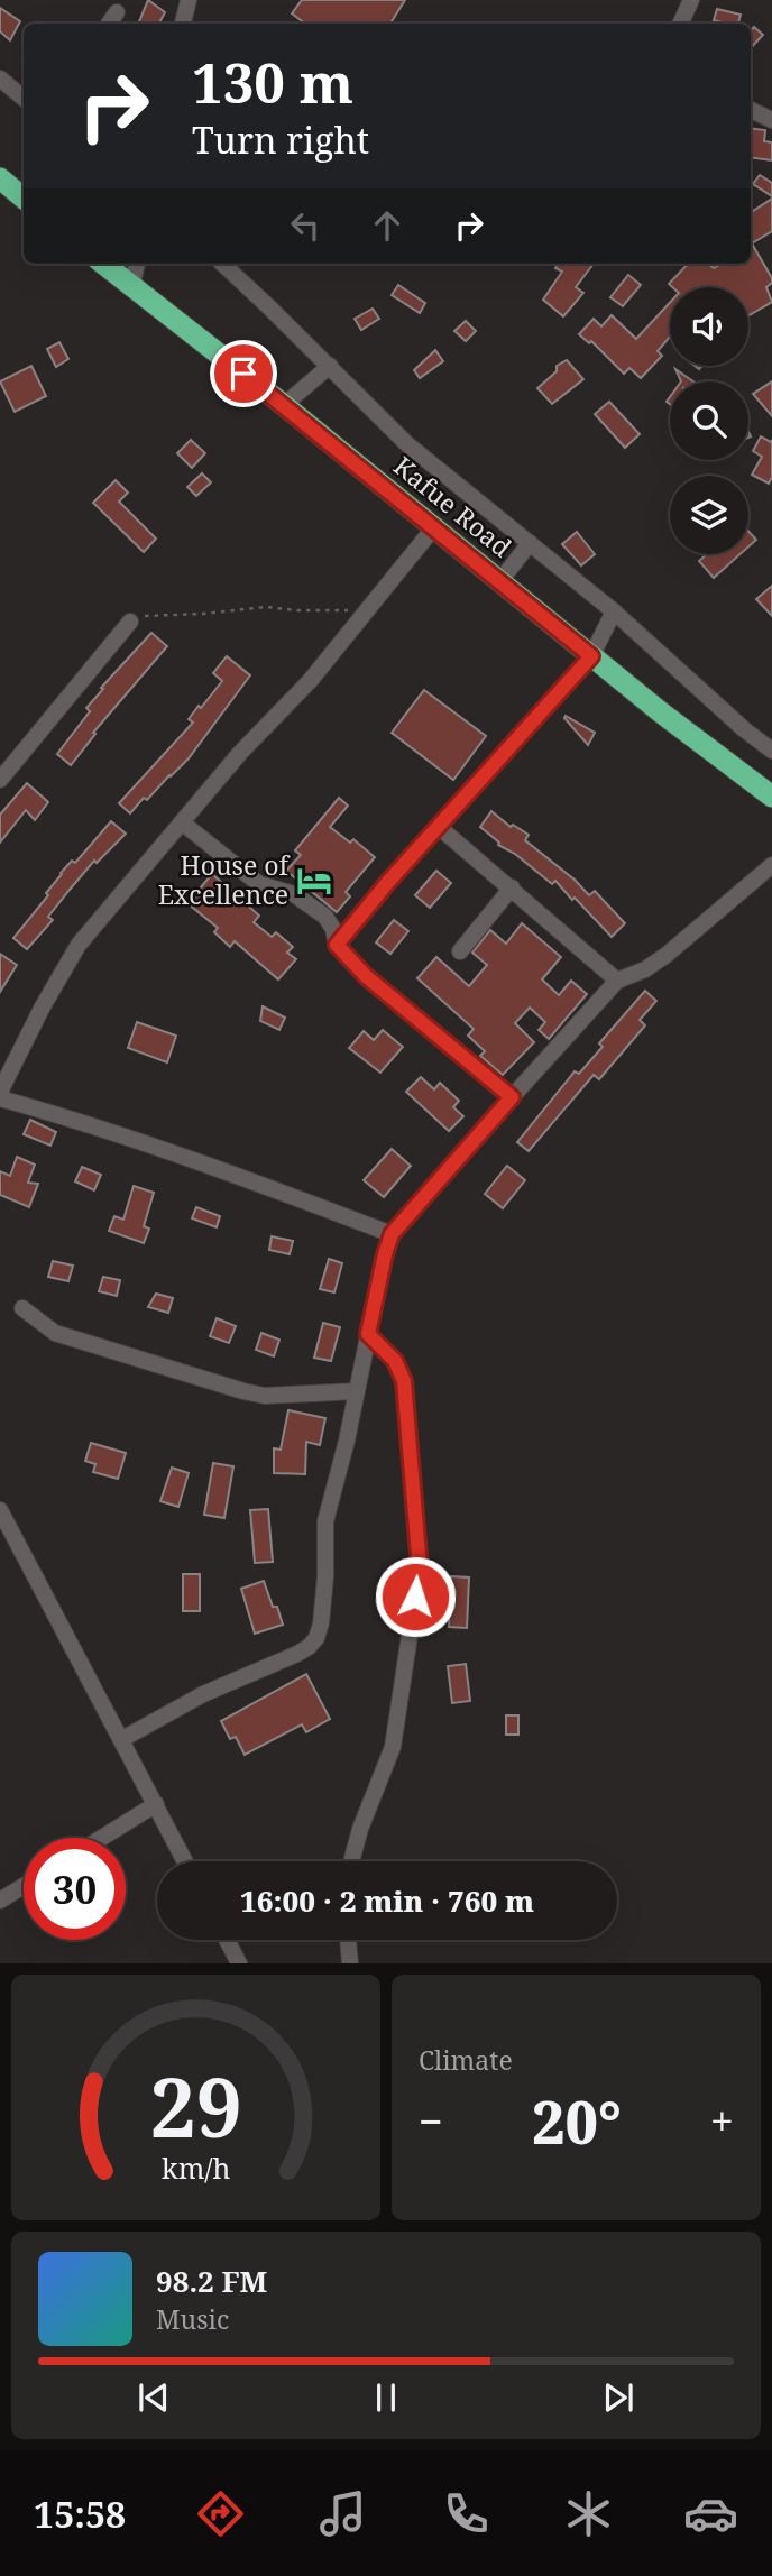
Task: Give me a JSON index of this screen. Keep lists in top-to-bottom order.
{
  "streets": {
    "highway": ["Kafue Road"]
  },
  "places": {
    "hotel": ["House of Excellence"]
  },
  "page": {
    "turn": ["130 m", "Turn right"],
    "limit": "30",
    "trip": "16:00 · 2 min · 760 m",
    "tile": "Climate",
    "heat": ["−", "20°", "+"],
    "song": ["98.2 FM", "Music"],
    "tabs": "15:58",
    "gauge": ["29", "km/h"]
  }
}
